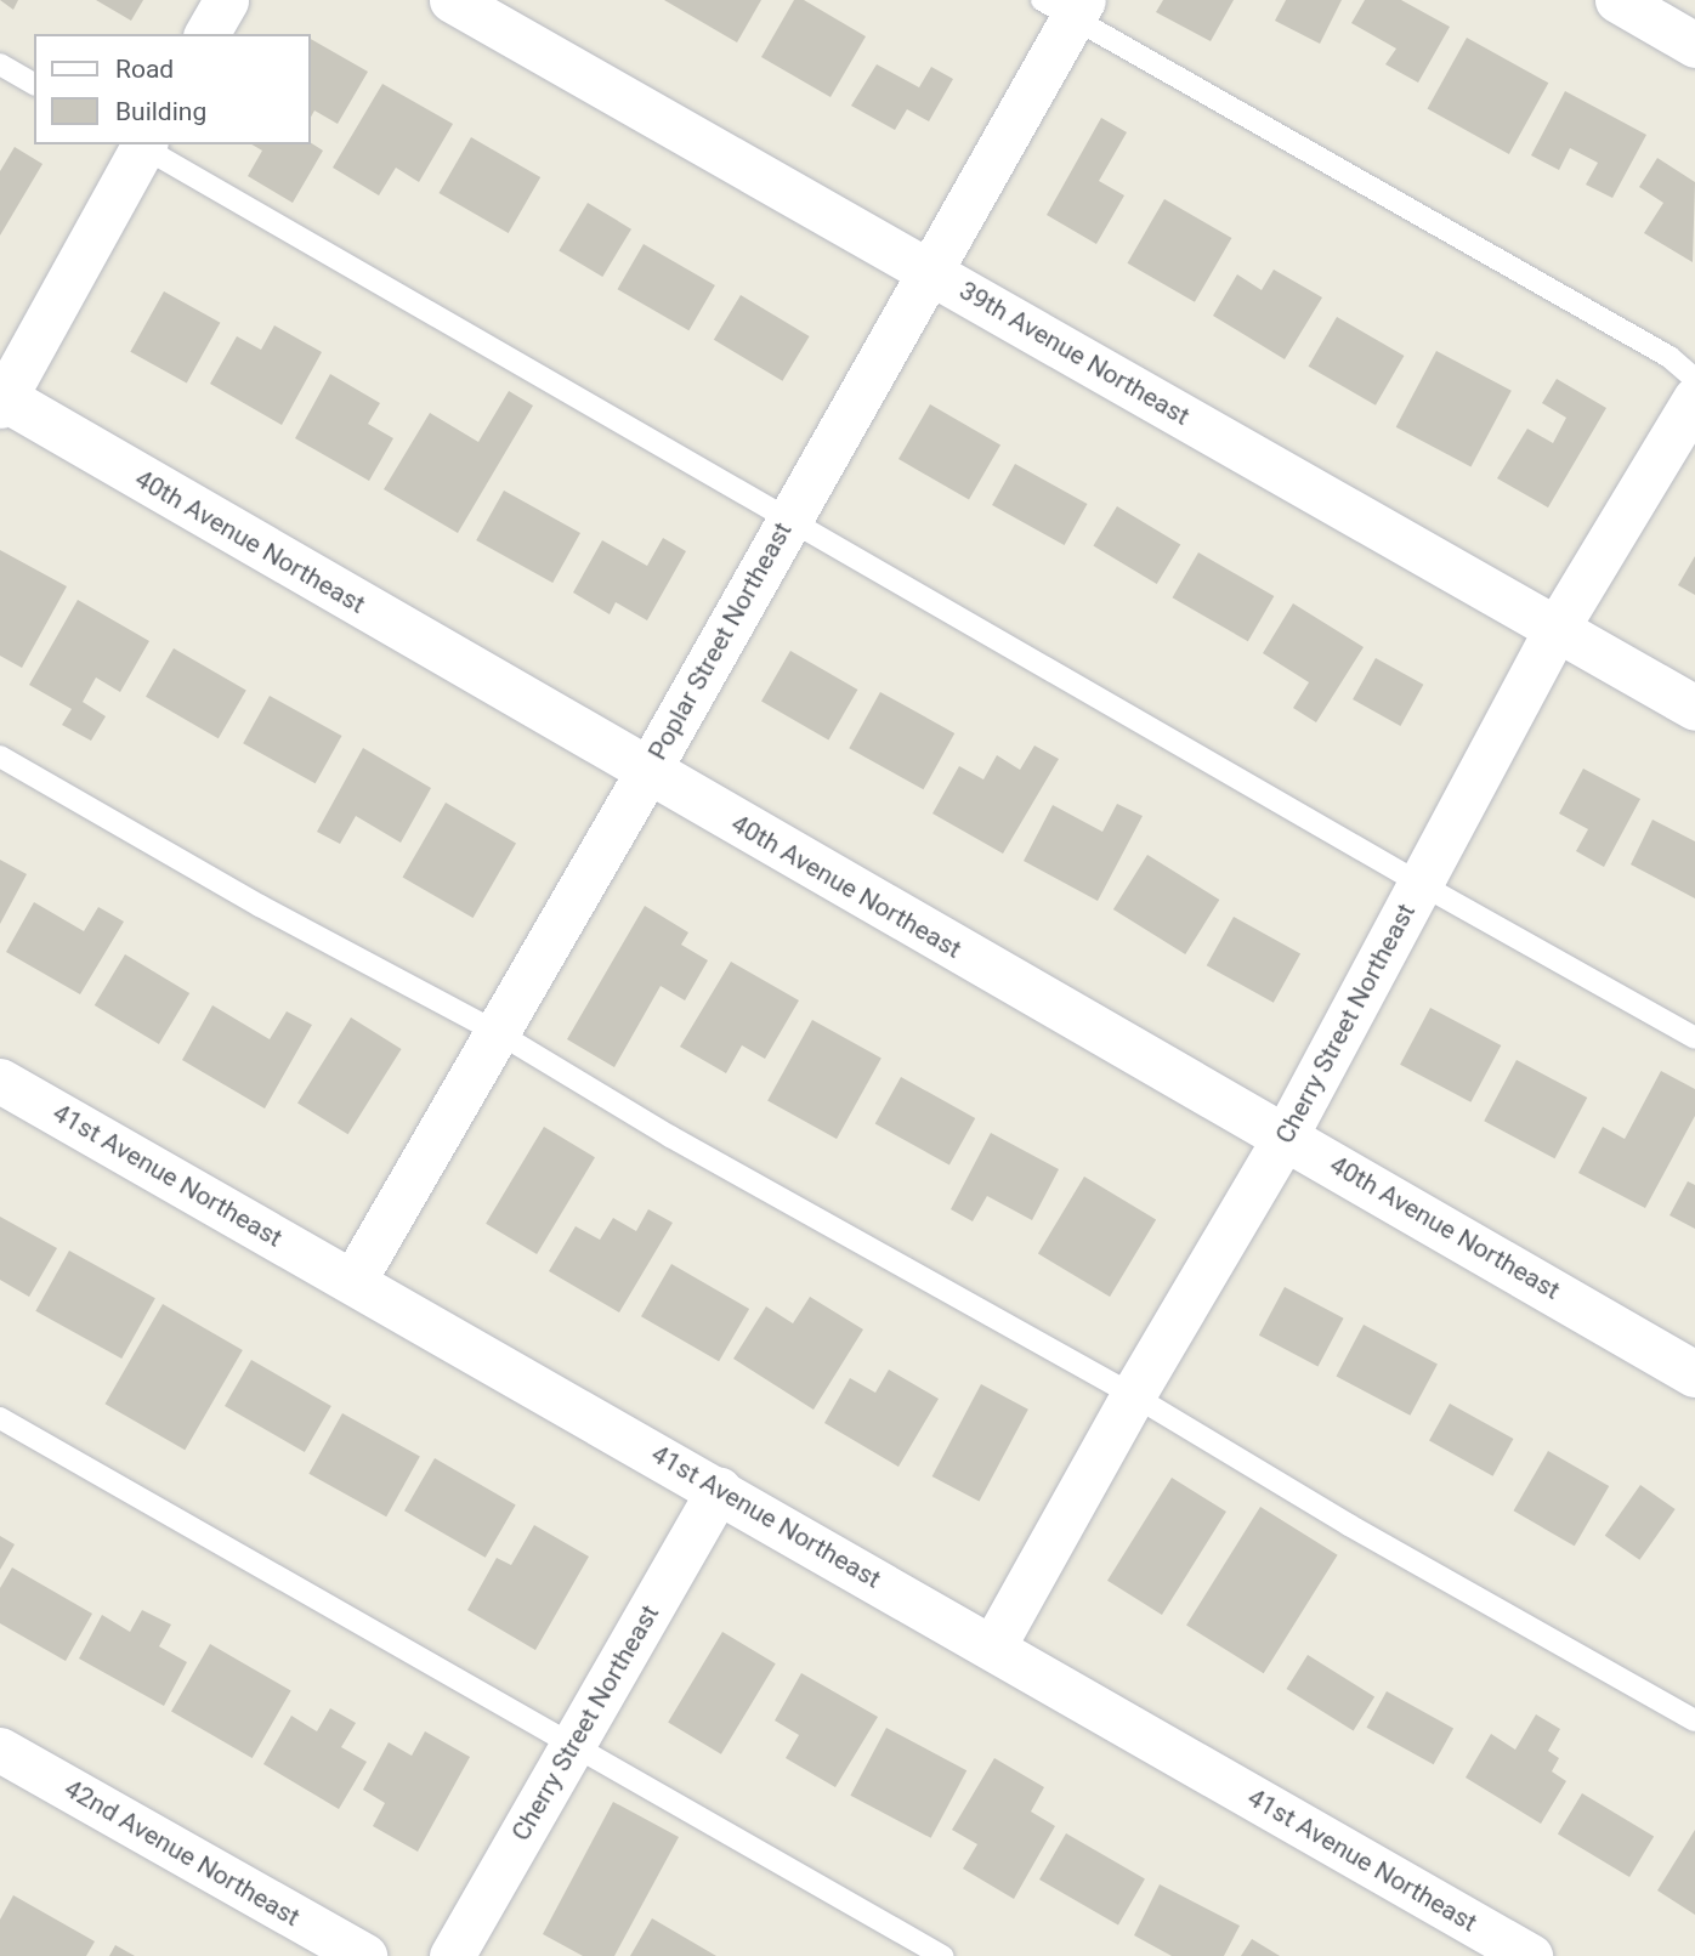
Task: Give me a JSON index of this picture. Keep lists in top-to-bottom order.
{
  "streets": {
    "street": [
      "39th Avenue Northeast",
      "40th Avenue Northeast",
      "Poplar Street Northeast",
      "Cherry Street Northeast",
      "41st Avenue Northeast",
      "42nd Avenue Northeast"
    ]
  },
  "crossings": [
    ["39th Avenue Northeast", "Poplar Street Northeast"],
    ["39th Avenue Northeast", "Cherry Street Northeast"],
    ["40th Avenue Northeast", "Poplar Street Northeast"],
    ["40th Avenue Northeast", "Cherry Street Northeast"],
    ["Poplar Street Northeast", "41st Avenue Northeast"],
    ["Cherry Street Northeast", "41st Avenue Northeast"]
  ],
  "legend": ["Road", "Building"]
}
